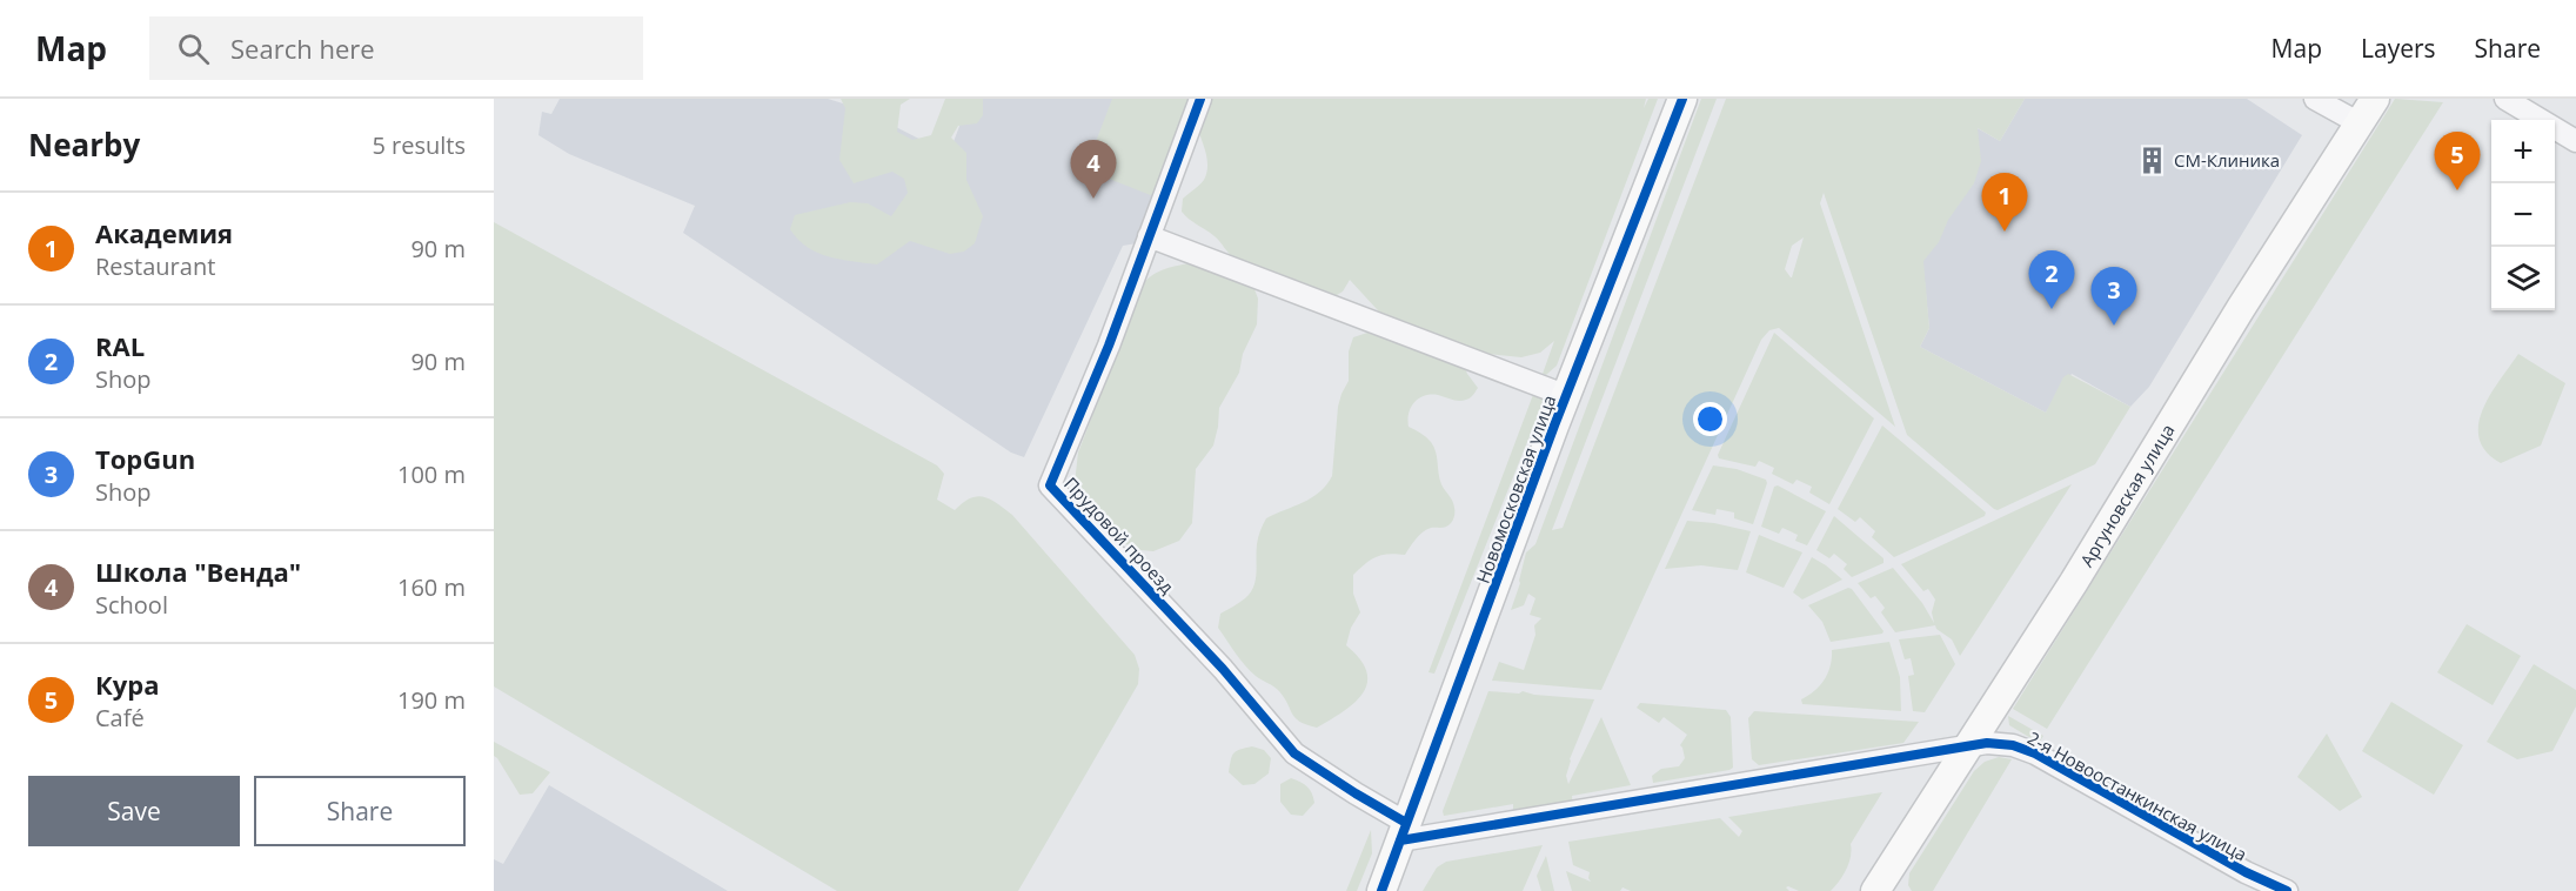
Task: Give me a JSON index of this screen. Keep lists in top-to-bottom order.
{
  "streets": {
    "main road": ["Новомосковская улица", "Аргуновская улица"],
    "street": ["Прудовой проезд", "2-я Новоостанкинская улица"]
  },
  "crossings": [
    ["Новомосковская улица", "Прудовой проезд"],
    ["Новомосковская улица", "2-я Новоостанкинская улица"],
    ["Аргуновская улица", "2-я Новоостанкинская улица"],
    ["Прудовой проезд", "2-я Новоостанкинская улица"]
  ],
  "places": {
    "building": ["СМ-Клиника"]
  },
  "page": {
    "header": "Map",
    "search": "Search here",
    "nav": ["Map", "Layers", "Share"],
    "heading": ["Nearby", "5 results"],
    "map_buttons": ["+", "−"],
    "pins": [
      "5",
      "4",
      "1",
      "2",
      "3"
    ],
    "list": [
      {
        "mark": "1",
        "name": "Академия",
        "note": "Restaurant",
        "value": "90 m"
      },
      {
        "mark": "2",
        "name": "RAL",
        "note": "Shop",
        "value": "90 m"
      },
      {
        "mark": "3",
        "name": "TopGun",
        "note": "Shop",
        "value": "100 m"
      },
      {
        "mark": "4",
        "name": "Школа \"Венда\"",
        "note": "School",
        "value": "160 m"
      },
      {
        "mark": "5",
        "name": "Кура",
        "note": "Café",
        "value": "190 m"
      }
    ],
    "buttons": ["Save", "Share"]
  }
}
